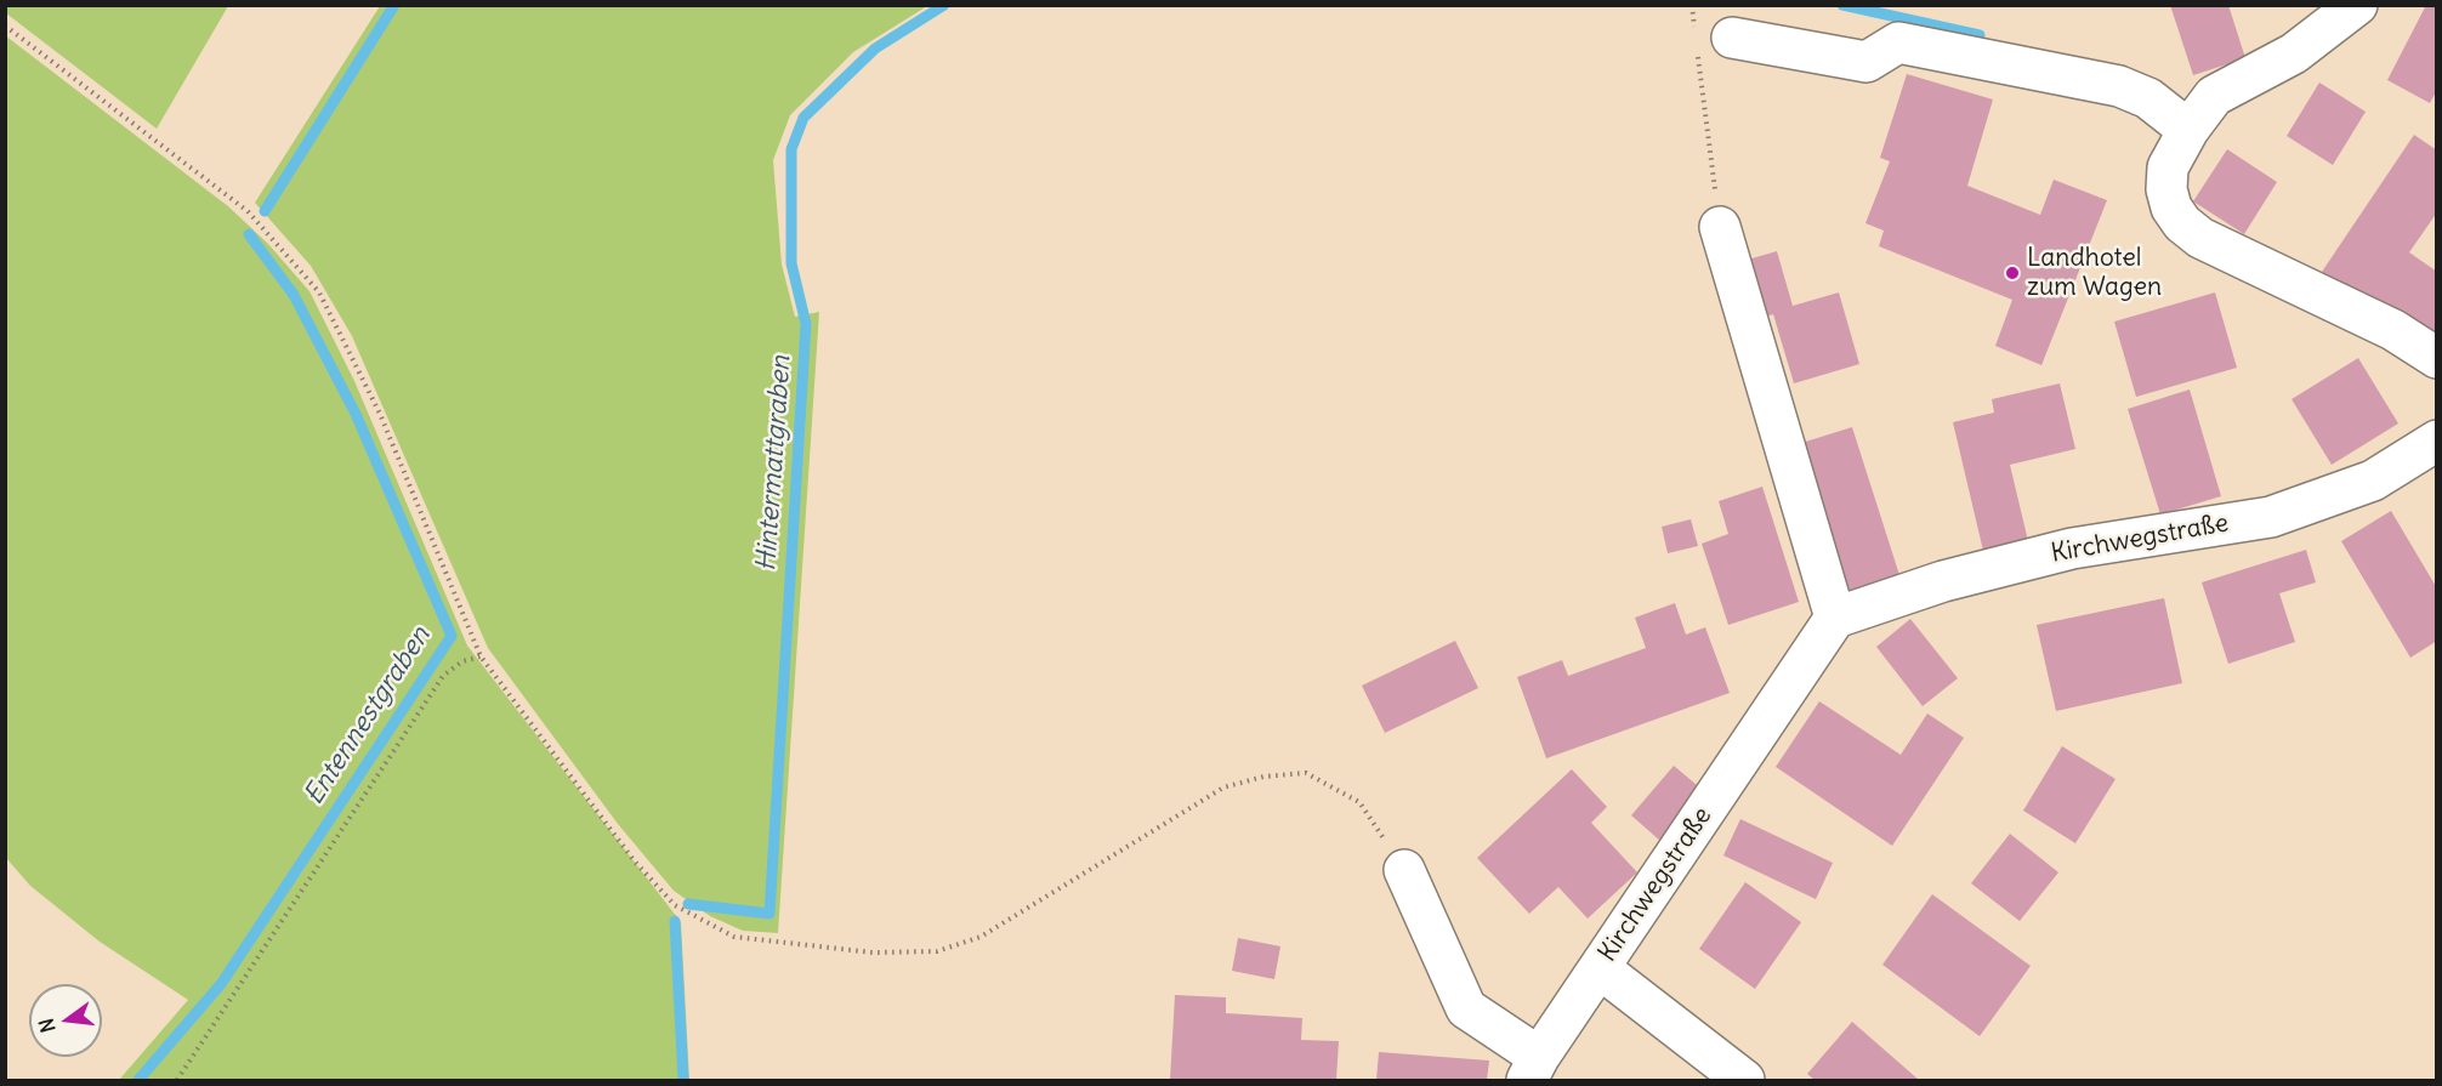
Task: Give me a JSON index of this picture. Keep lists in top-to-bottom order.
{
  "streets": {
    "street": ["Kirchwegstraße"]
  },
  "water": ["Hintermattgraben", "Entennestgraben"],
  "places": ["Landhotel zum Wagen"],
  "north": "left"
}
